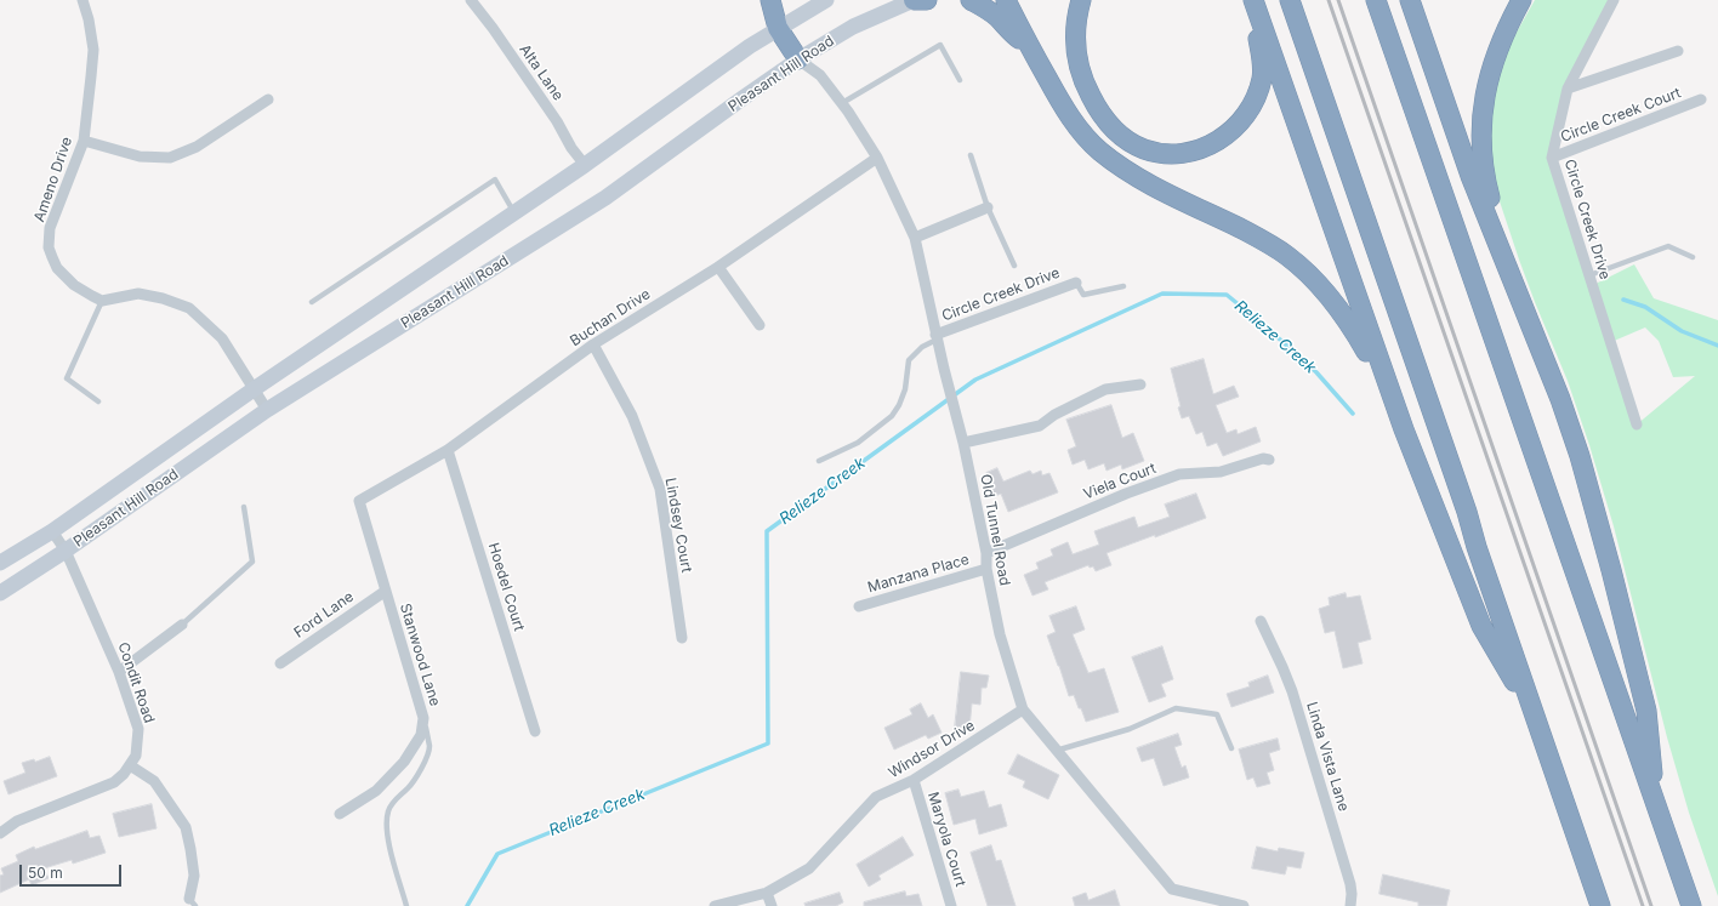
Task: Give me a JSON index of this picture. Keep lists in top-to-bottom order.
{
  "streets": {
    "main road": ["Pleasant Hill Road"],
    "street": [
      "Alta Lane",
      "Circle Creek Court",
      "Ameno Drive",
      "Circle Creek Drive",
      "Buchan Drive",
      "Viela Court",
      "Lindsey Court",
      "Old Tunnel Road",
      "Manzana Place",
      "Hoedel Court",
      "Ford Lane",
      "Stanwood Lane",
      "Condit Road",
      "Windsor Drive",
      "Linda Vista Lane",
      "Maryola Court"
    ]
  },
  "crossings": [
    ["Alta Lane", "Pleasant Hill Road"],
    ["Pleasant Hill Road", "Old Tunnel Road"],
    ["Pleasant Hill Road", "Condit Road"],
    ["Circle Creek Court", "Circle Creek Drive"],
    ["Circle Creek Drive", "Old Tunnel Road"],
    ["Buchan Drive", "Lindsey Court"],
    ["Buchan Drive", "Old Tunnel Road"],
    ["Buchan Drive", "Hoedel Court"],
    ["Buchan Drive", "Stanwood Lane"],
    ["Viela Court", "Old Tunnel Road"],
    ["Old Tunnel Road", "Manzana Place"],
    ["Old Tunnel Road", "Windsor Drive"],
    ["Ford Lane", "Stanwood Lane"],
    ["Windsor Drive", "Maryola Court"]
  ],
  "water": ["Relieze Creek"],
  "scale_bar": "50 m"
}
